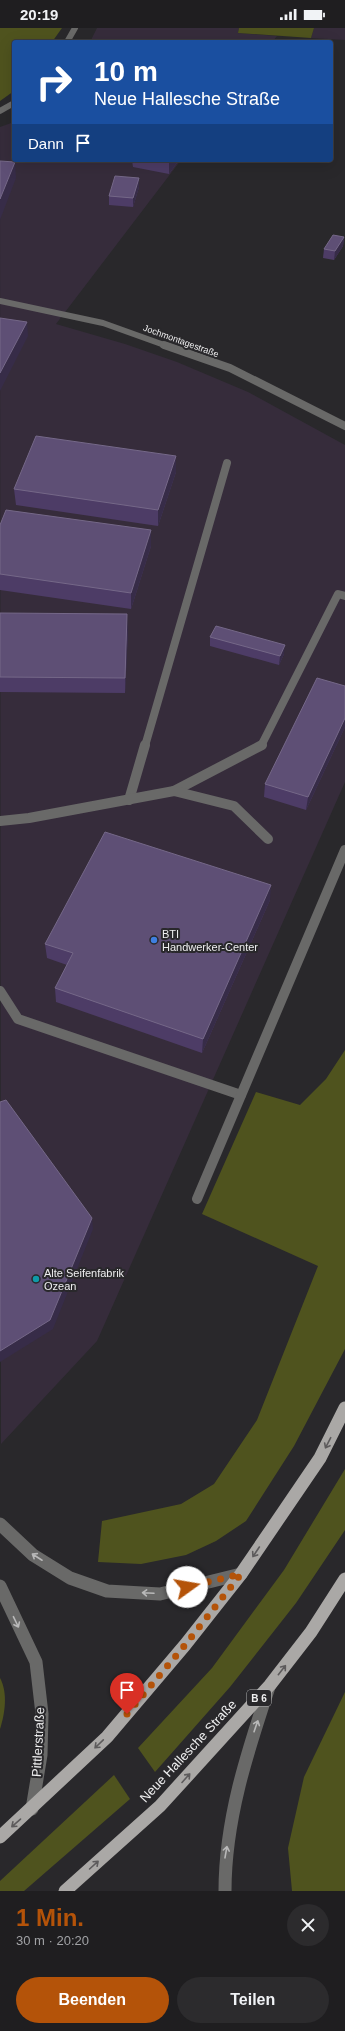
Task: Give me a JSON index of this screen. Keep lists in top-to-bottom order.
{
  "streets": {
    "main road": ["B 6", "Neue Hallesche Straße"],
    "street": ["Jochmontagestraße", "Pittlerstraße"]
  },
  "one_way": ["Pittlerstraße"],
  "places": ["BTI Handwerker-Center", "Alte Seifenfabrik Ozean"],
  "page": {
    "status": "20:19",
    "turn": ["10 m", "Neue Hallesche Straße"],
    "then": "Dann",
    "heading": ["1 Min.", "30 m · 20:20"],
    "buttons": ["Beenden", "Teilen"]
  }
}
